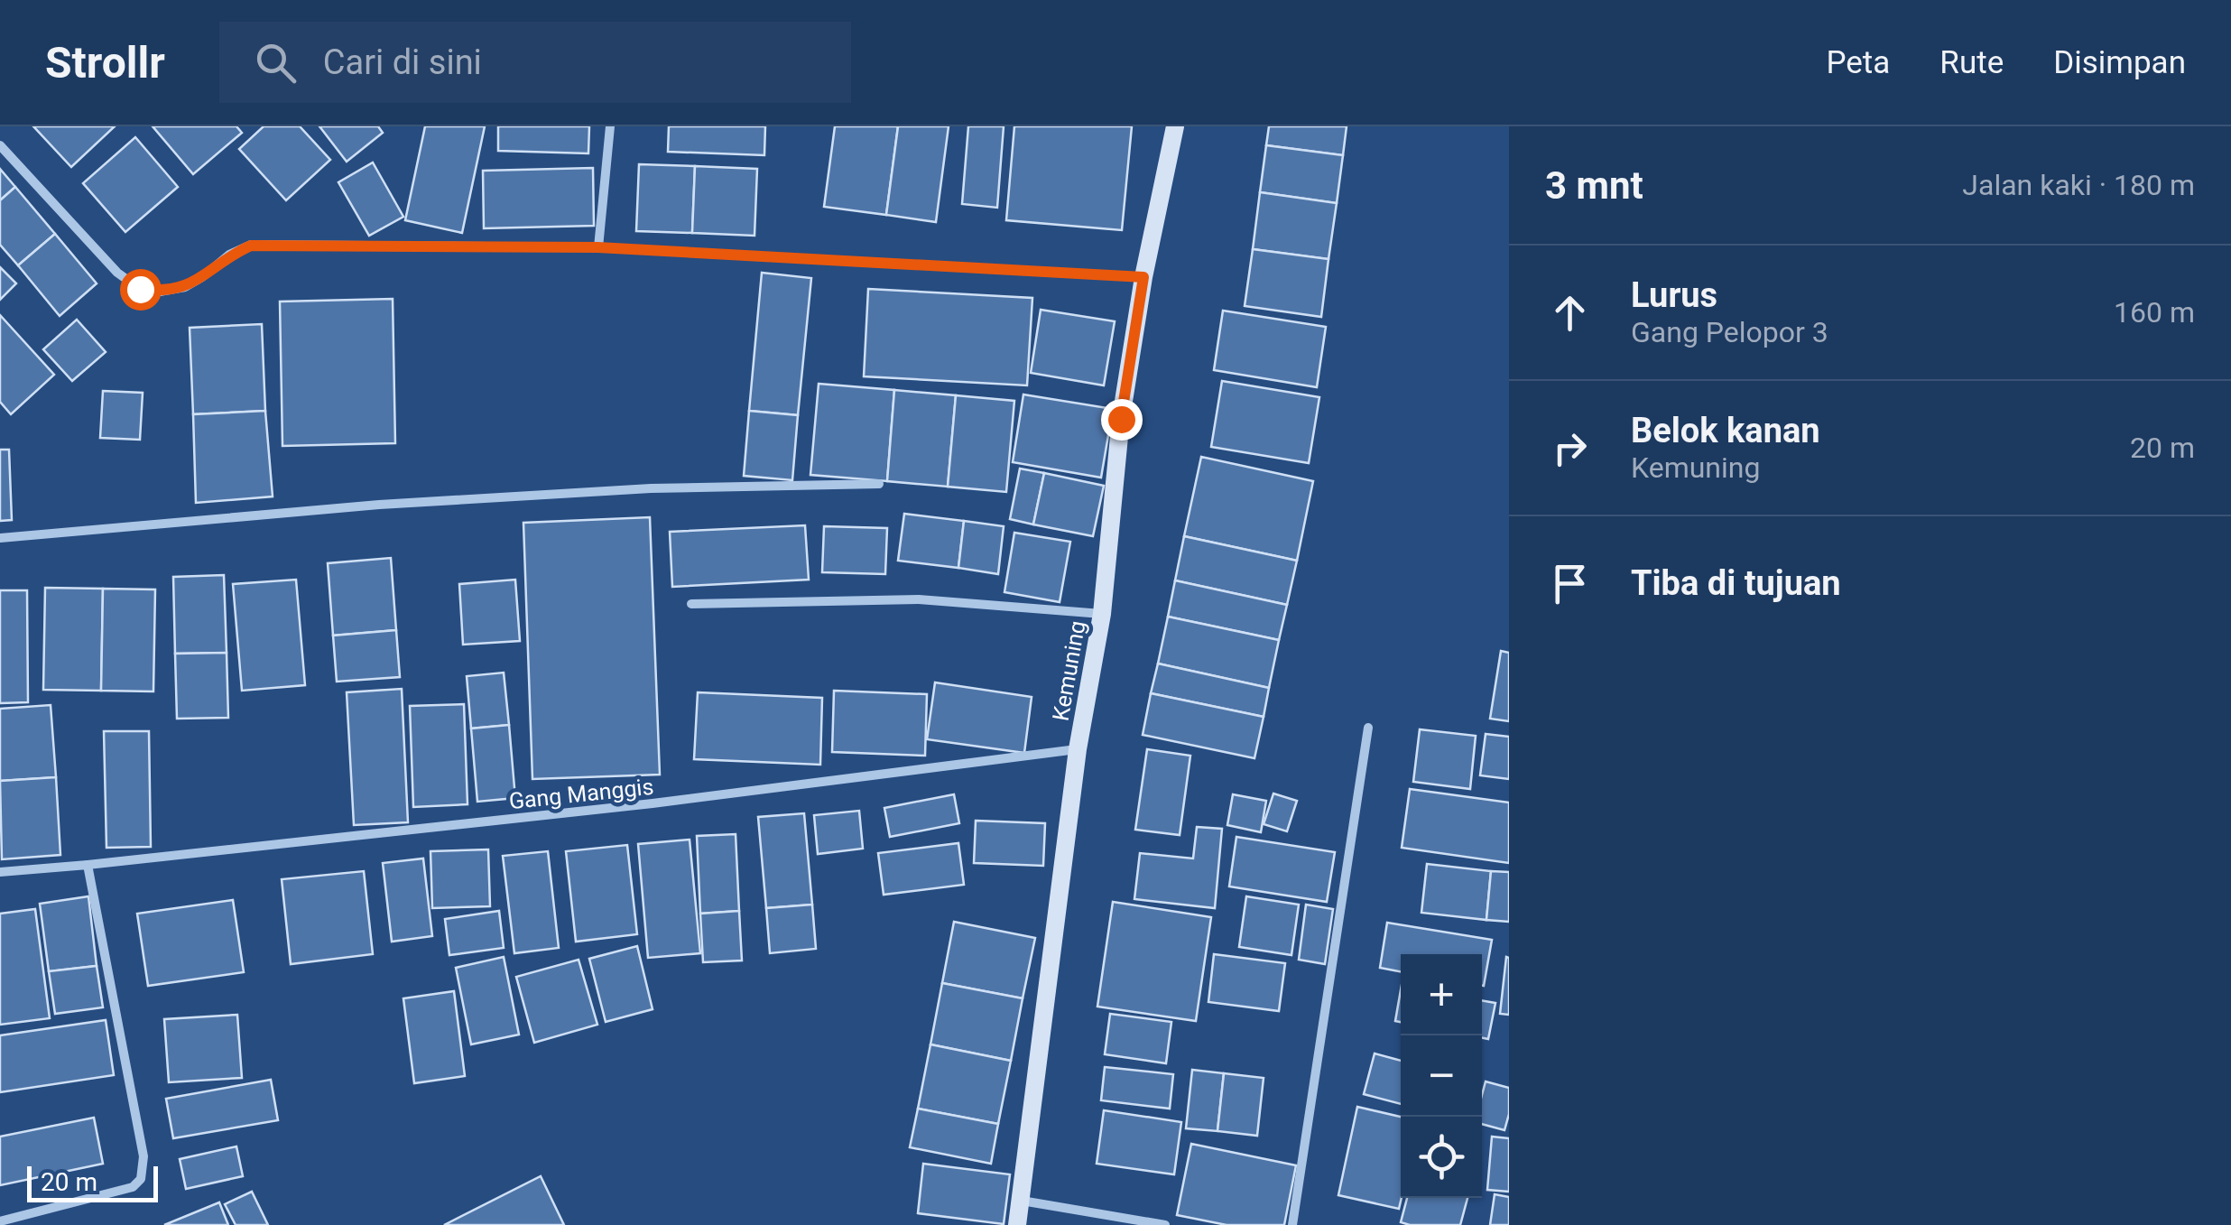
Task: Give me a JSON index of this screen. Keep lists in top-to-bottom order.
{
  "streets": {
    "street": ["Kemuning", "Gang Manggis"]
  },
  "crossings": [
    ["Kemuning", "Gang Manggis"]
  ],
  "scale_bar": "20 m",
  "page": {
    "header": "Strollr",
    "search": "Cari di sini",
    "nav": ["Peta", "Rute", "Disimpan"],
    "heading": ["3 mnt", "Jalan kaki · 180 m"],
    "list": [
      ["Lurus", "Gang Pelopor 3", "160 m"],
      ["Belok kanan", "Kemuning", "20 m"],
      "Tiba di tujuan"
    ],
    "map_buttons": ["+", "−"],
    "scale": "20 m"
  }
}
